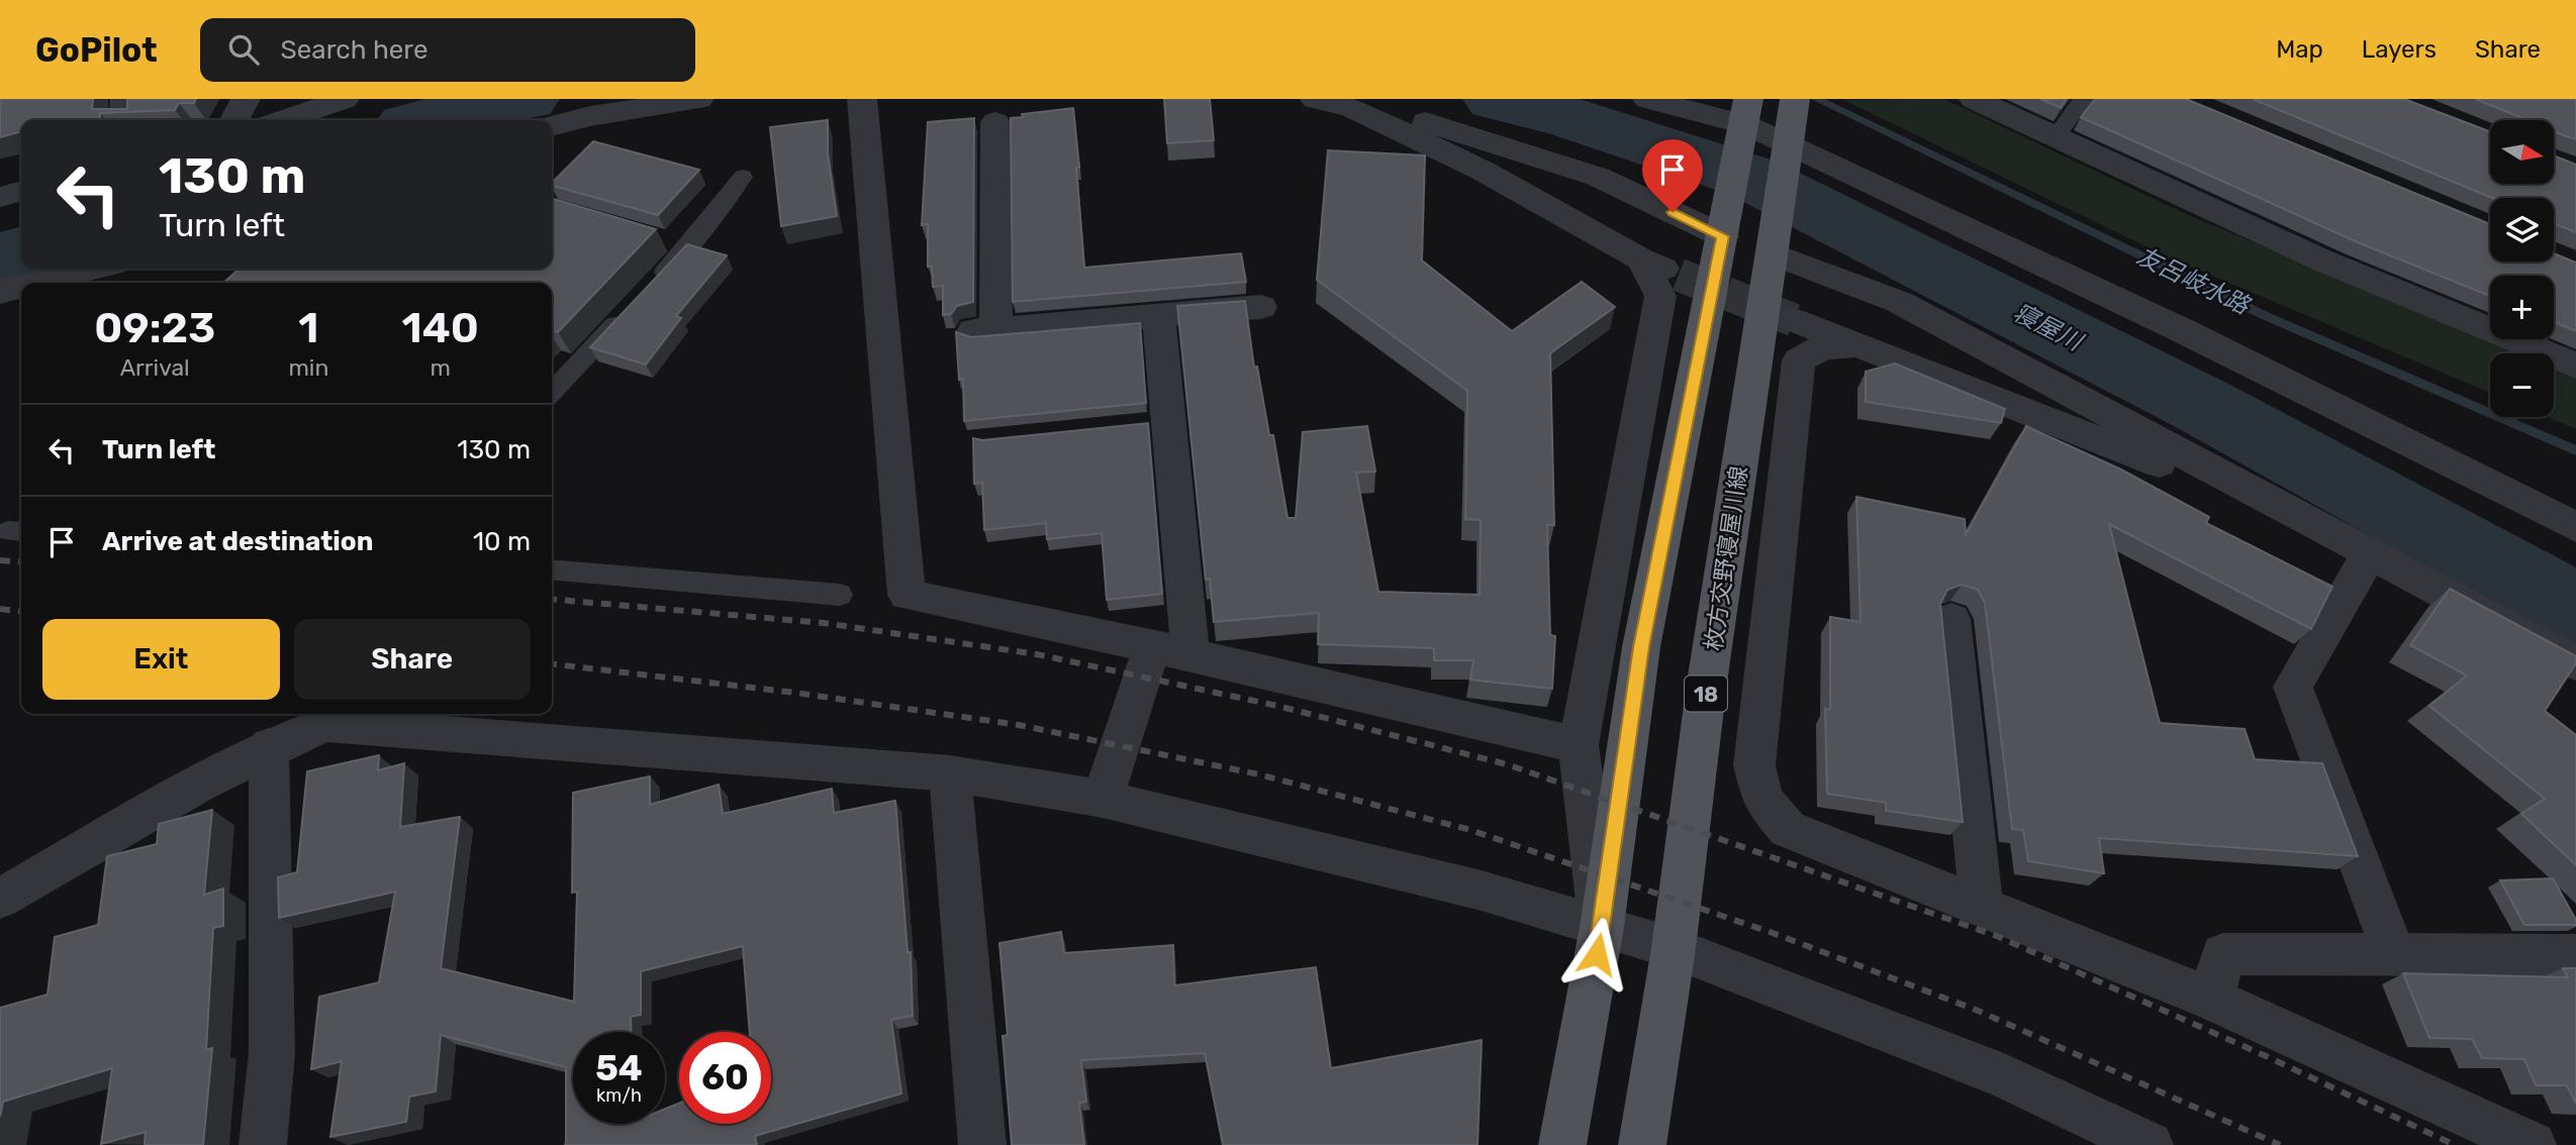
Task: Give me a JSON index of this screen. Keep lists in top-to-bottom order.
{
  "streets": {
    "main road": ["枚方交野寝屋川線", "18"]
  },
  "water": ["友呂岐水路", "寝屋川"],
  "north": "right",
  "page": {
    "header": "GoPilot",
    "search": "Search here",
    "nav": ["Map", "Layers", "Share"],
    "map_buttons": ["+", "−"],
    "turn": ["130 m", "Turn left"],
    "eta": [
      "09:23",
      "Arrival",
      "1",
      "min",
      "140",
      "m"
    ],
    "list": [
      {
        "name": "Turn left",
        "value": "130 m"
      },
      {
        "name": "Arrive at destination",
        "value": "10 m"
      }
    ],
    "buttons": ["Exit", "Share"],
    "speed": "54 km/h",
    "limit": "60"
  }
}
